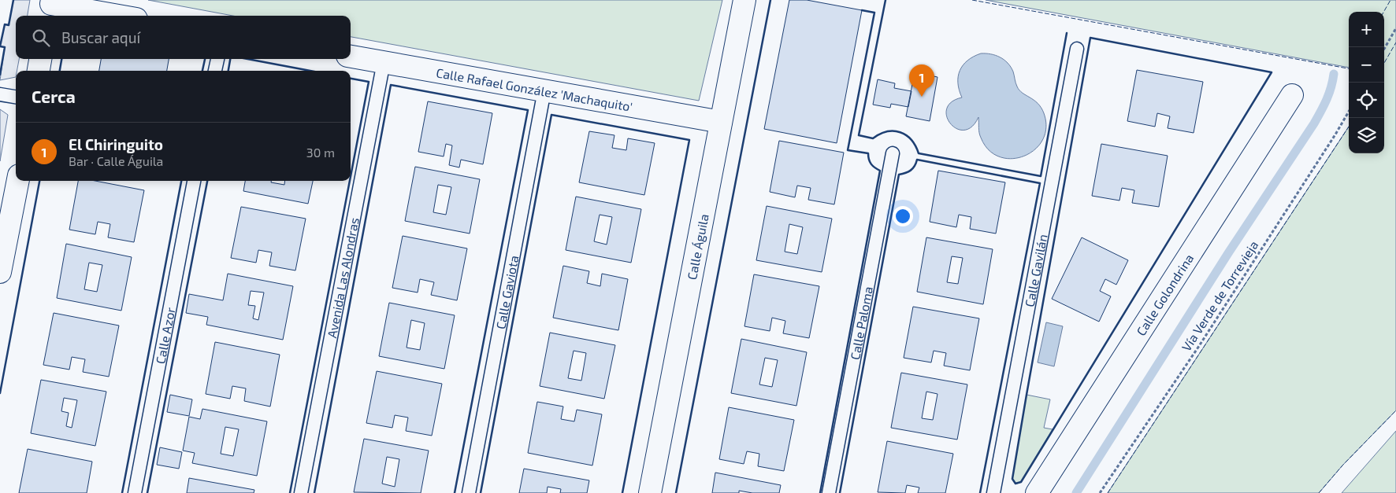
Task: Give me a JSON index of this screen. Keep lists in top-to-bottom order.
{
  "streets": {
    "street": ["Calle Rafael González 'Machaquito'", "Calle Águila", "Calle Golondrina"],
    "lane": [
      "Calle Gavilán",
      "Avenida Las Alondras",
      "Calle Gaviota",
      "Calle Paloma",
      "Calle Azor"
    ],
    "path": ["Vía Verde de Torrevieja"]
  },
  "crossings": [
    ["Calle Rafael González 'Machaquito'", "Calle Águila"],
    ["Calle Rafael González 'Machaquito'", "Avenida Las Alondras"],
    ["Calle Rafael González 'Machaquito'", "Calle Gaviota"]
  ],
  "page": {
    "map_buttons": ["+", "−"],
    "search": "Buscar aquí",
    "pins": "1",
    "heading": "Cerca",
    "list": [
      {
        "mark": "1",
        "name": "El Chiringuito",
        "note": "Bar · Calle Águila",
        "value": "30 m"
      }
    ]
  }
}
